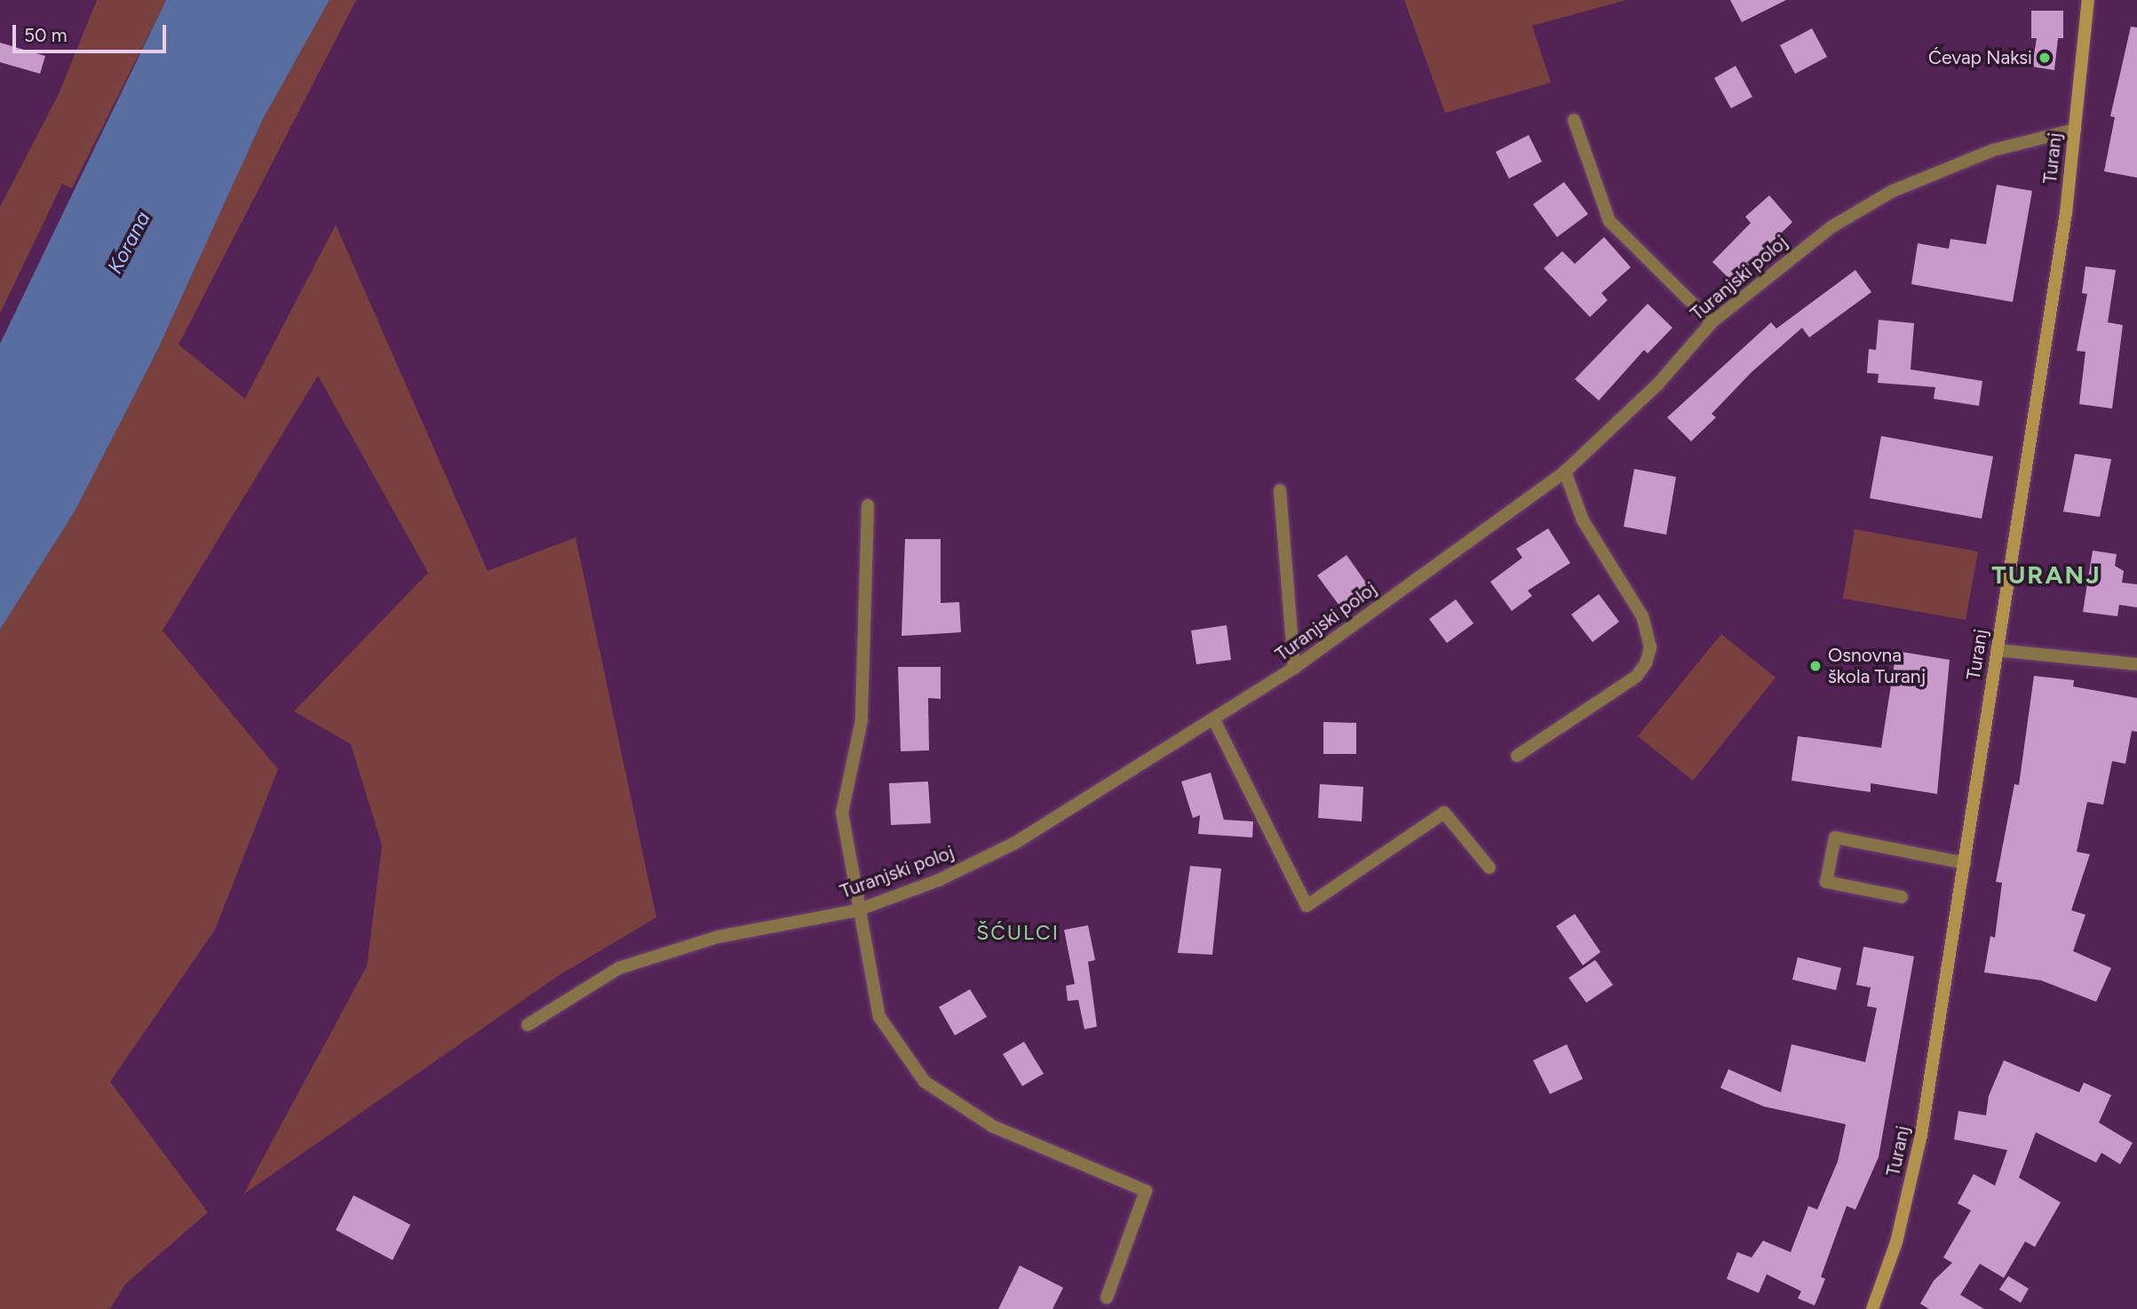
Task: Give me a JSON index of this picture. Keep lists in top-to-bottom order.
{
  "streets": {
    "main road": ["Turanj"],
    "street": ["Turanjski poloj"]
  },
  "crossings": [
    ["Turanj", "Turanjski poloj"]
  ],
  "districts": ["TURANJ", "ŠĆULCI"],
  "water": ["Korana"],
  "places": ["Ćevap Naksi", "Osnovna škola Turanj"],
  "scale_bar": "50 m"
}
